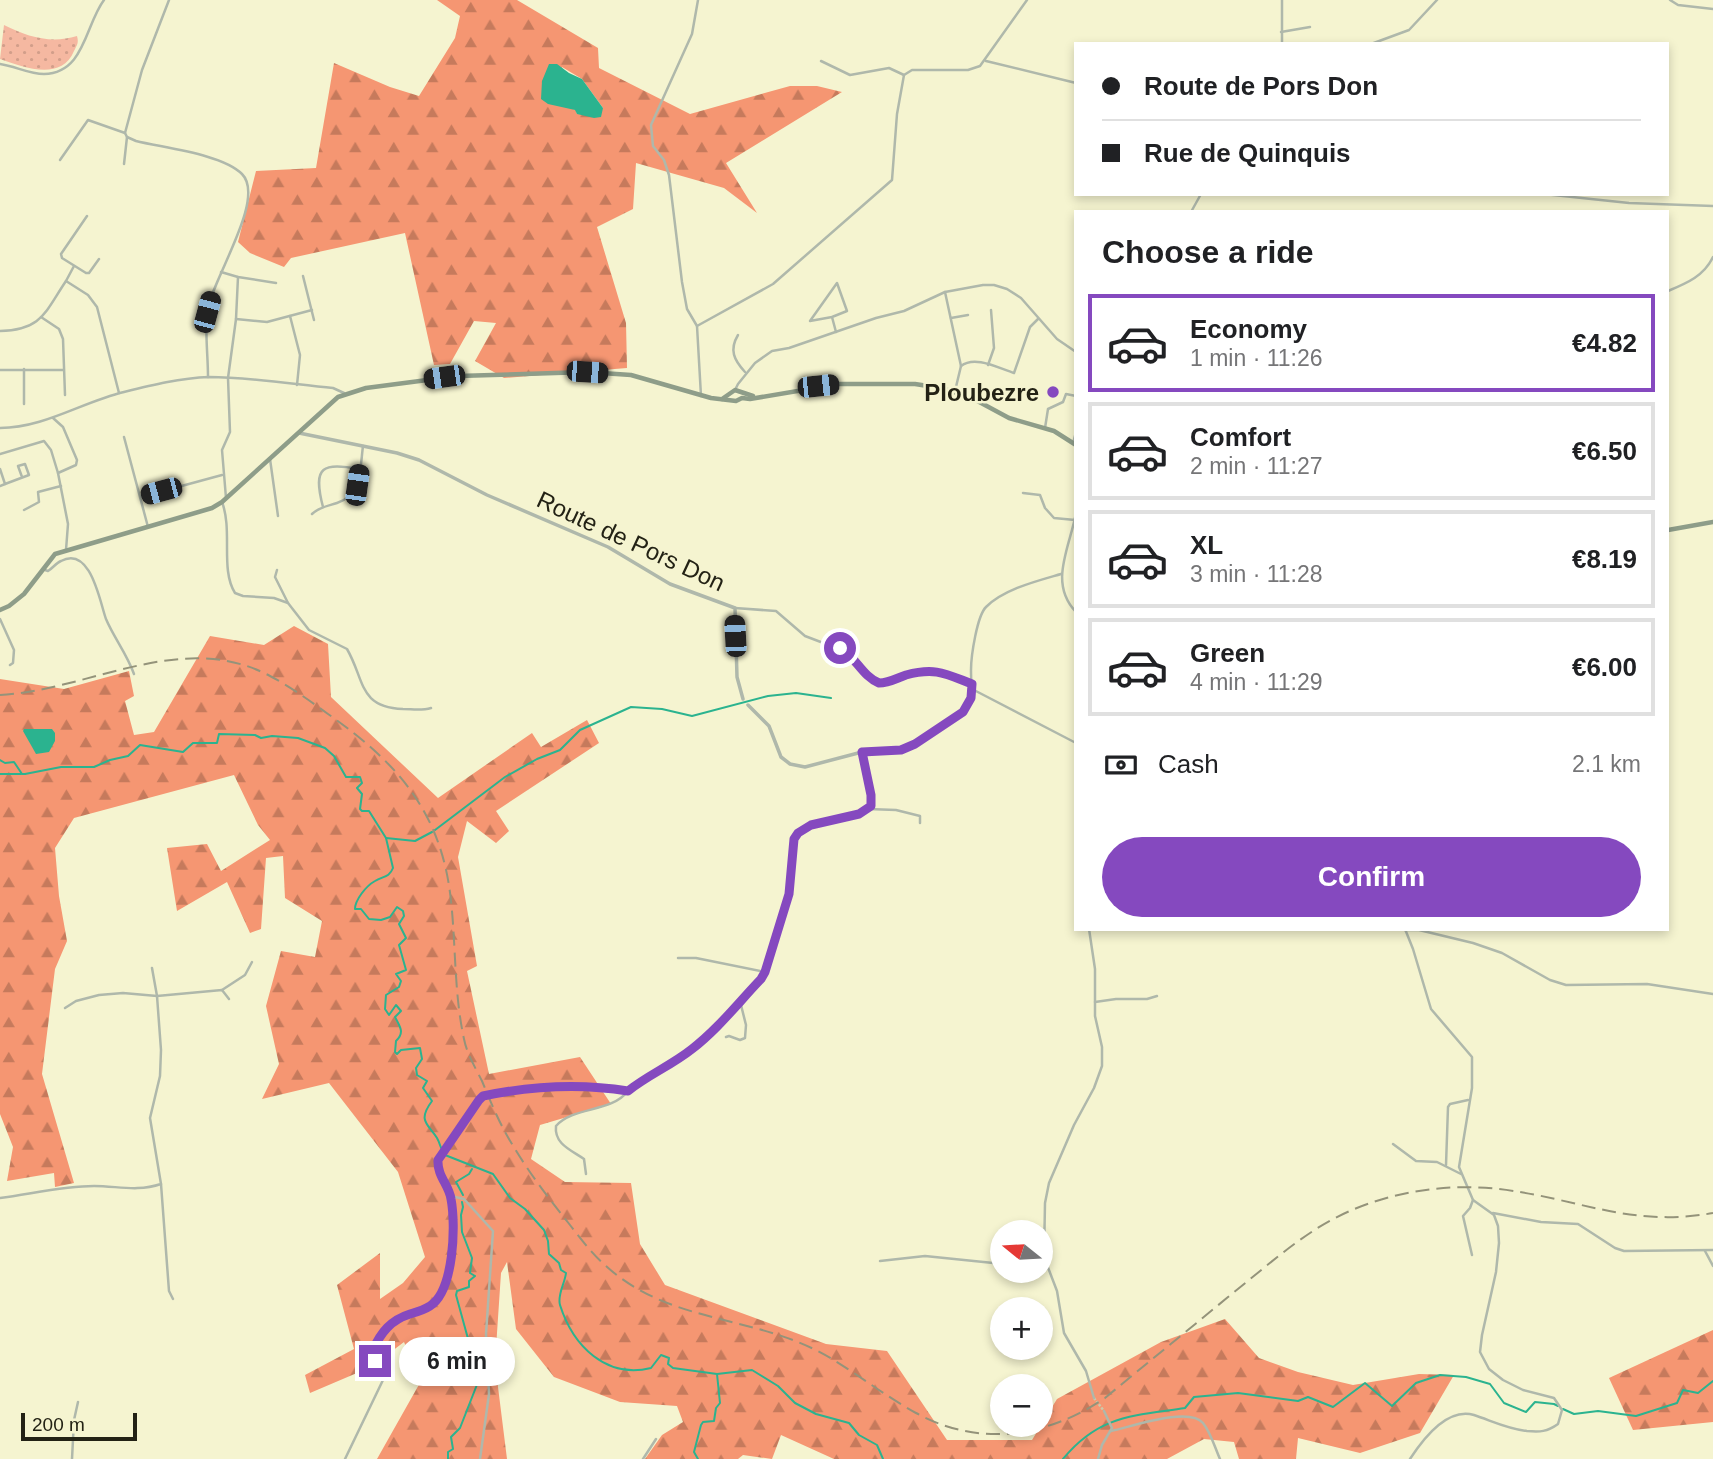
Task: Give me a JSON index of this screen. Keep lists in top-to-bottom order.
{
  "streets": {
    "street": ["Route de Pors Don"]
  },
  "places": ["Ploubezre"],
  "scale_bar": "200 m",
  "north": "left",
  "page": {
    "banner": ["Route de Pors Don", "Rue de Quinquis"],
    "heading": "Choose a ride",
    "list": [
      {
        "name": "Economy",
        "note": "1 min · 11:26",
        "value": "€4.82"
      },
      {
        "name": "Comfort",
        "note": "2 min · 11:27",
        "value": "€6.50"
      },
      {
        "name": "XL",
        "note": "3 min · 11:28",
        "value": "€8.19"
      },
      {
        "name": "Green",
        "note": "4 min · 11:29",
        "value": "€6.00"
      }
    ],
    "pay": ["Cash", "2.1 km"],
    "buttons": "Confirm",
    "map_buttons": ["+", "−"],
    "bubble": "6 min",
    "scale": "200 m"
  }
}
